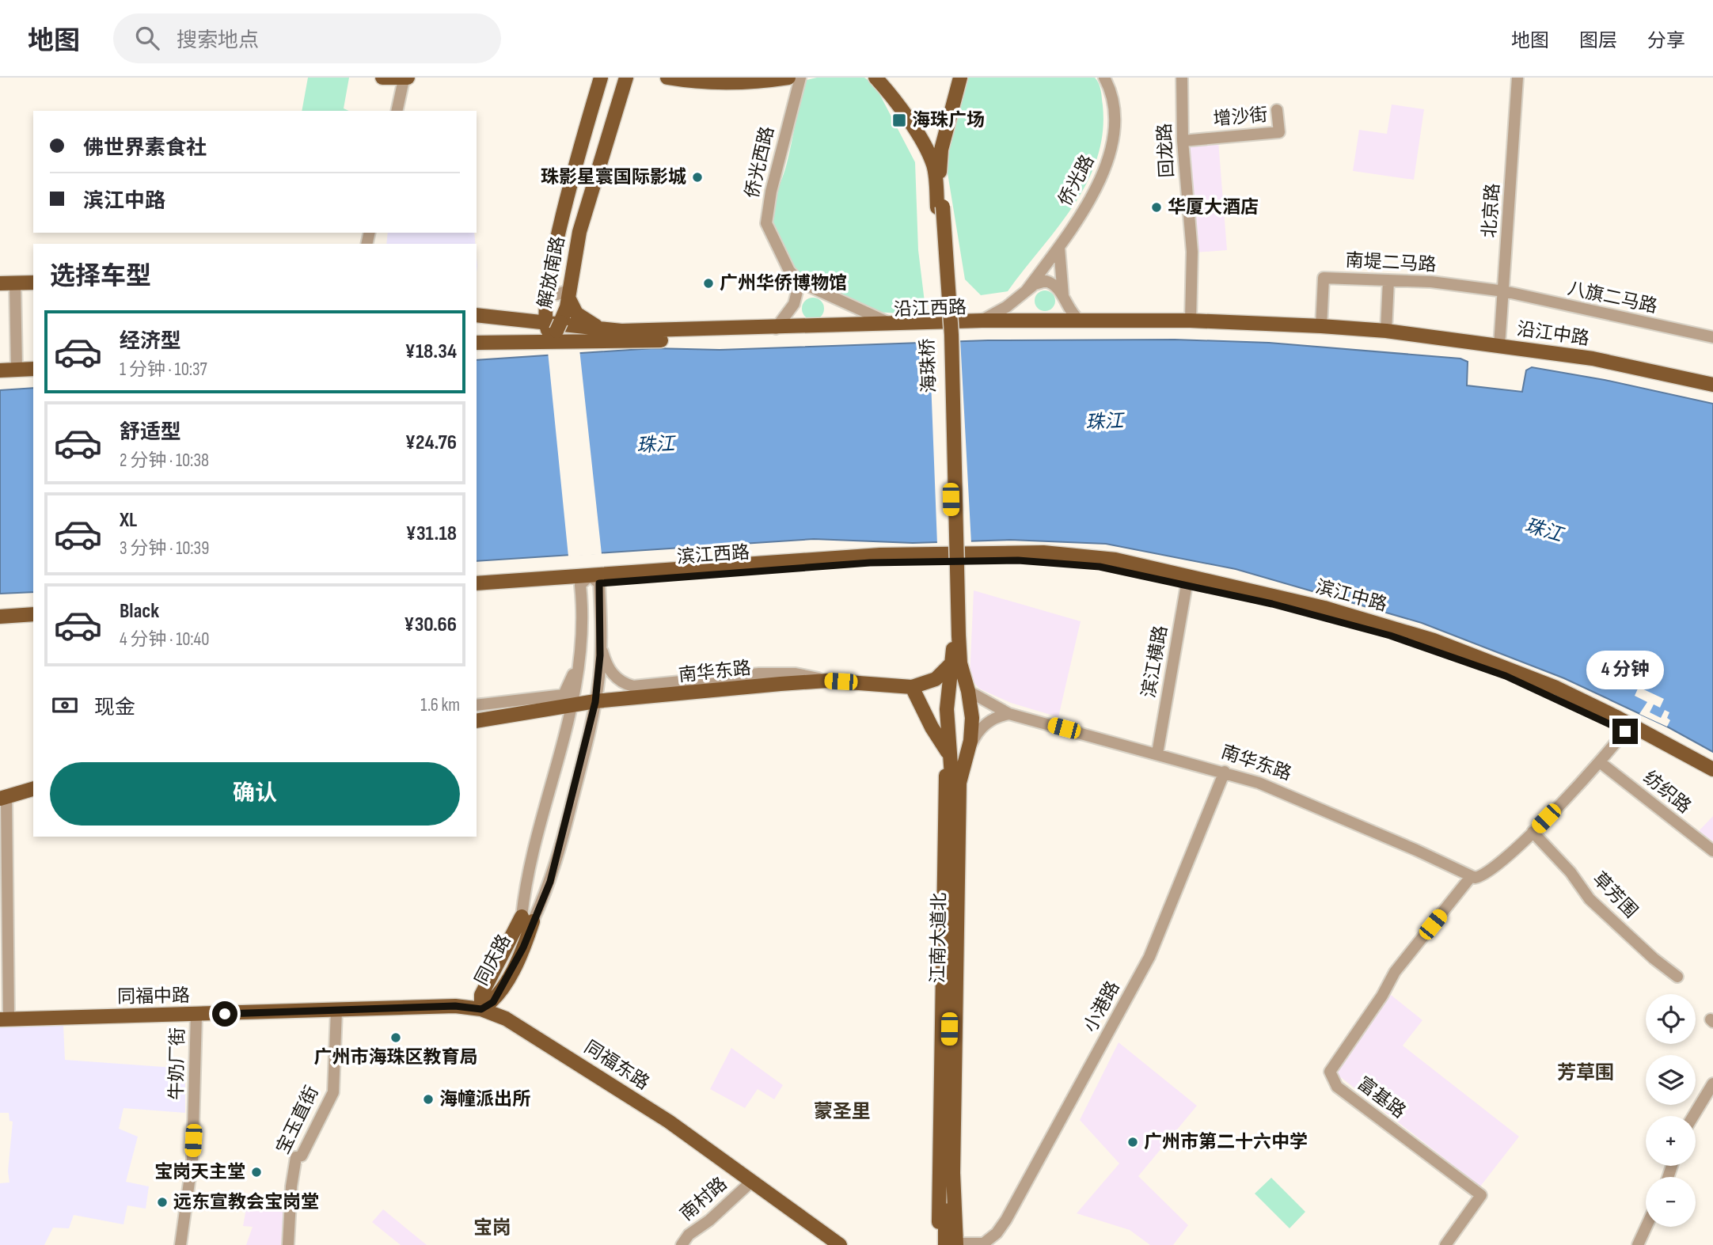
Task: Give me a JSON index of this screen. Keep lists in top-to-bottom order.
{
  "streets": {
    "main road": [
      "解放南路",
      "沿江西路",
      "沿江中路",
      "海珠桥",
      "滨江西路",
      "滨江中路",
      "南华东路",
      "江南大道北",
      "同庆路",
      "同福中路",
      "同福东路"
    ],
    "street": [
      "增沙街",
      "回龙路",
      "侨光西路",
      "侨光路",
      "北京路",
      "南堤二马路",
      "八旗二马路",
      "滨江横路",
      "纺织路",
      "草芳围",
      "小港路",
      "牛奶厂街",
      "富基路",
      "宝玉直街",
      "南村路"
    ]
  },
  "crossings": [
    ["增沙街", "回龙路"],
    ["回龙路", "沿江西路"],
    ["北京路", "南堤二马路"],
    ["北京路", "八旗二马路"],
    ["北京路", "沿江中路"],
    ["南堤二马路", "八旗二马路"],
    ["南堤二马路", "沿江西路"],
    ["解放南路", "沿江西路"],
    ["沿江西路", "沿江中路"],
    ["海珠桥", "江南大道北"],
    ["滨江西路", "滨江中路"],
    ["滨江中路", "滨江横路"],
    ["滨江横路", "南华东路"],
    ["南华东路", "江南大道北"],
    ["南华东路", "小港路"],
    ["南华东路", "富基路"],
    ["同庆路", "同福东路"],
    ["同福中路", "牛奶厂街"],
    ["同福中路", "同福东路"],
    ["同福中路", "宝玉直街"],
    ["同福东路", "宝玉直街"],
    ["同福东路", "南村路"]
  ],
  "districts": ["芳草围", "蒙圣里", "宝岗"],
  "water": ["珠江"],
  "places": {
    "transit": ["海珠广场"],
    "other": [
      "珠影星寰国际影城",
      "华厦大酒店",
      "广州华侨博物馆",
      "广州市海珠区教育局",
      "海幢派出所",
      "广州市第二十六中学",
      "宝岗天主堂",
      "远东宣教会宝岗堂"
    ]
  },
  "page": {
    "header": "地图",
    "search": "搜索地点",
    "nav": ["地图", "图层", "分享"],
    "banner": ["佛世界素食社", "滨江中路"],
    "heading": "选择车型",
    "list": [
      {
        "name": "经济型",
        "note": "1 分钟 · 10:37",
        "value": "¥18.34"
      },
      {
        "name": "舒适型",
        "note": "2 分钟 · 10:38",
        "value": "¥24.76"
      },
      {
        "name": "XL",
        "note": "3 分钟 · 10:39",
        "value": "¥31.18"
      },
      {
        "name": "Black",
        "note": "4 分钟 · 10:40",
        "value": "¥30.66"
      }
    ],
    "bubble": "4 分钟",
    "pay": ["现金", "1.6 km"],
    "buttons": "确认",
    "map_buttons": ["+", "−"]
  }
}
